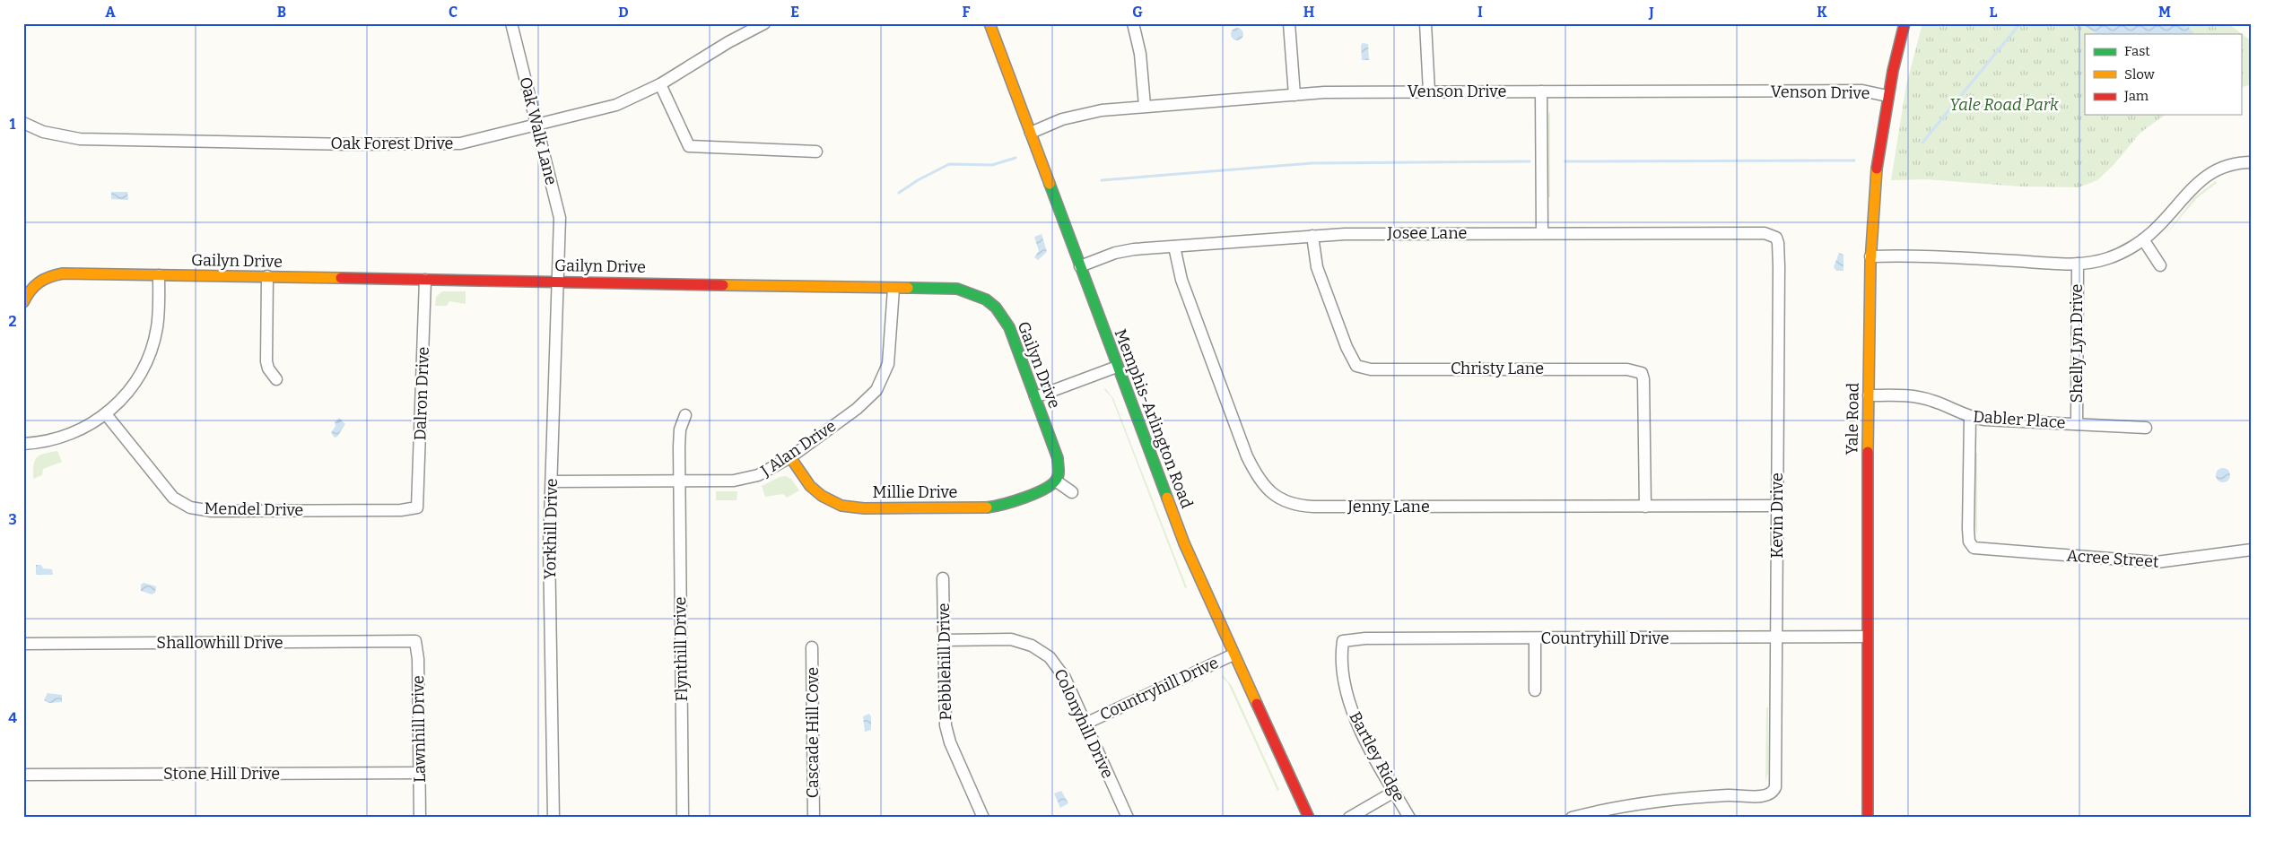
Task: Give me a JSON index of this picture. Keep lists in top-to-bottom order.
{
  "streets": {
    "street": [
      "Venson Drive",
      "Oak Walk Lane",
      "Oak Forest Drive",
      "Josee Lane",
      "Gailyn Drive",
      "Shelly Lyn Drive",
      "Christy Lane",
      "Dalron Drive",
      "Memphis-Arlington Road",
      "Yale Road",
      "Dabler Place",
      "J Alan Drive",
      "Millie Drive",
      "Jenny Lane",
      "Mendel Drive",
      "Kevin Drive",
      "Yorkhill Drive",
      "Acree Street",
      "Countryhill Drive",
      "Shallowhill Drive",
      "Flynthill Drive",
      "Pebblehill Drive",
      "Colonyhill Drive",
      "Lawnhill Drive",
      "Cascade Hill Cove",
      "Bartley Ridge",
      "Stone Hill Drive"
    ]
  },
  "crossings": [
    ["Venson Drive", "Memphis-Arlington Road"],
    ["Venson Drive", "Yale Road"],
    ["Oak Walk Lane", "Oak Forest Drive"],
    ["Oak Walk Lane", "Yorkhill Drive"],
    ["Josee Lane", "Christy Lane"],
    ["Josee Lane", "Memphis-Arlington Road"],
    ["Josee Lane", "Jenny Lane"],
    ["Josee Lane", "Kevin Drive"],
    ["Gailyn Drive", "Dalron Drive"],
    ["Gailyn Drive", "J Alan Drive"],
    ["Gailyn Drive", "Millie Drive"],
    ["Gailyn Drive", "Yorkhill Drive"],
    ["Shelly Lyn Drive", "Dabler Place"],
    ["Christy Lane", "Jenny Lane"],
    ["Dalron Drive", "Mendel Drive"],
    ["Memphis-Arlington Road", "Countryhill Drive"],
    ["Yale Road", "Dabler Place"],
    ["Yale Road", "Countryhill Drive"],
    ["Dabler Place", "Acree Street"],
    ["J Alan Drive", "Millie Drive"],
    ["J Alan Drive", "Yorkhill Drive"],
    ["J Alan Drive", "Flynthill Drive"],
    ["Jenny Lane", "Kevin Drive"],
    ["Kevin Drive", "Countryhill Drive"],
    ["Countryhill Drive", "Colonyhill Drive"],
    ["Countryhill Drive", "Bartley Ridge"],
    ["Shallowhill Drive", "Lawnhill Drive"],
    ["Pebblehill Drive", "Colonyhill Drive"],
    ["Lawnhill Drive", "Stone Hill Drive"]
  ],
  "parks": ["Yale Road Park"],
  "legend": ["Fast", "Slow", "Jam"],
  "grid": {
    "columns": [
      "A",
      "B",
      "C",
      "D",
      "E",
      "F",
      "G",
      "H",
      "I",
      "J",
      "K",
      "L",
      "M"
    ],
    "rows": [
      "1",
      "2",
      "3",
      "4"
    ]
  }
}
